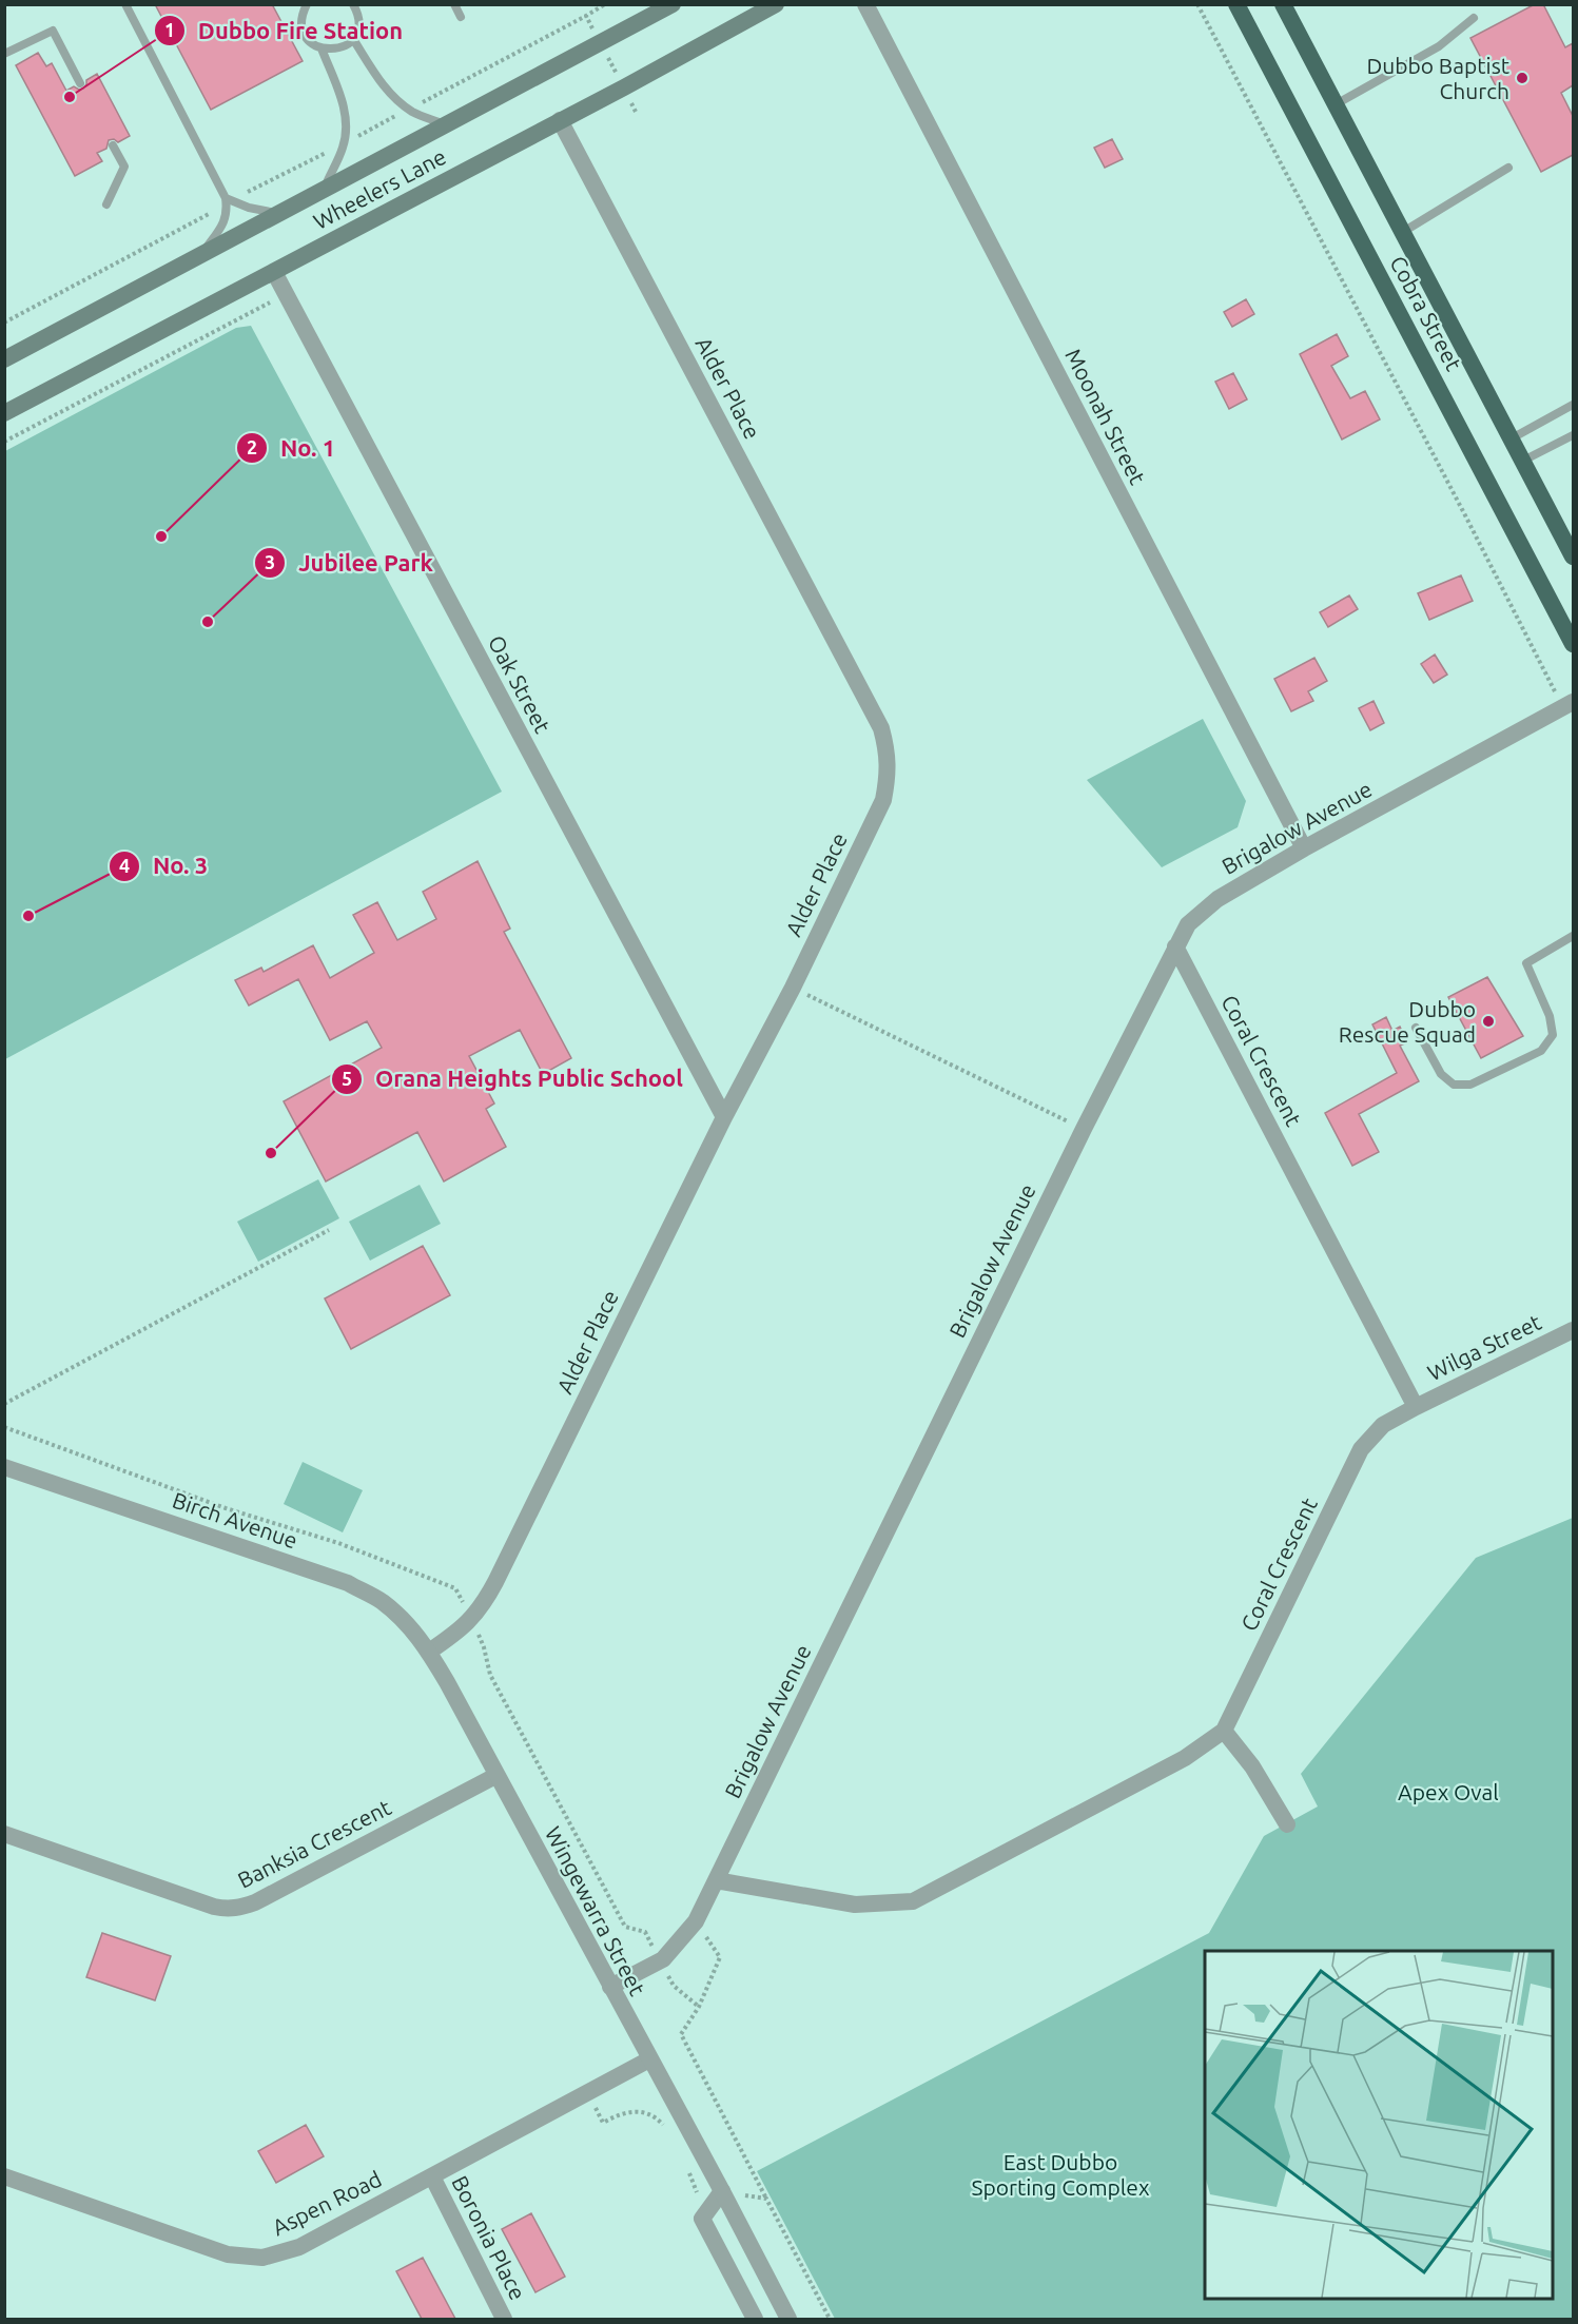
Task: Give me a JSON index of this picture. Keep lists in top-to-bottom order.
{
  "streets": {
    "highway": ["Cobra Street"],
    "main road": ["Wheelers Lane"],
    "street": [
      "Alder Place",
      "Moonah Street",
      "Oak Street",
      "Brigalow Avenue",
      "Coral Crescent",
      "Wilga Street",
      "Birch Avenue",
      "Banksia Crescent",
      "Wingewarra Street",
      "Aspen Road",
      "Boronia Place"
    ]
  },
  "crossings": [
    ["Wheelers Lane", "Alder Place"],
    ["Wheelers Lane", "Oak Street"],
    ["Alder Place", "Oak Street"],
    ["Alder Place", "Birch Avenue"],
    ["Alder Place", "Wingewarra Street"],
    ["Moonah Street", "Brigalow Avenue"],
    ["Brigalow Avenue", "Coral Crescent"],
    ["Brigalow Avenue", "Wingewarra Street"],
    ["Coral Crescent", "Wilga Street"],
    ["Birch Avenue", "Wingewarra Street"],
    ["Banksia Crescent", "Wingewarra Street"],
    ["Wingewarra Street", "Aspen Road"],
    ["Aspen Road", "Boronia Place"]
  ],
  "parks": ["Apex Oval", "East Dubbo Sporting Complex"],
  "places": [
    "Dubbo Baptist Church",
    "Dubbo Fire Station",
    "No. 1",
    "Jubilee Park",
    "No. 3",
    "Dubbo Rescue Squad",
    "Orana Heights Public School"
  ]
}
